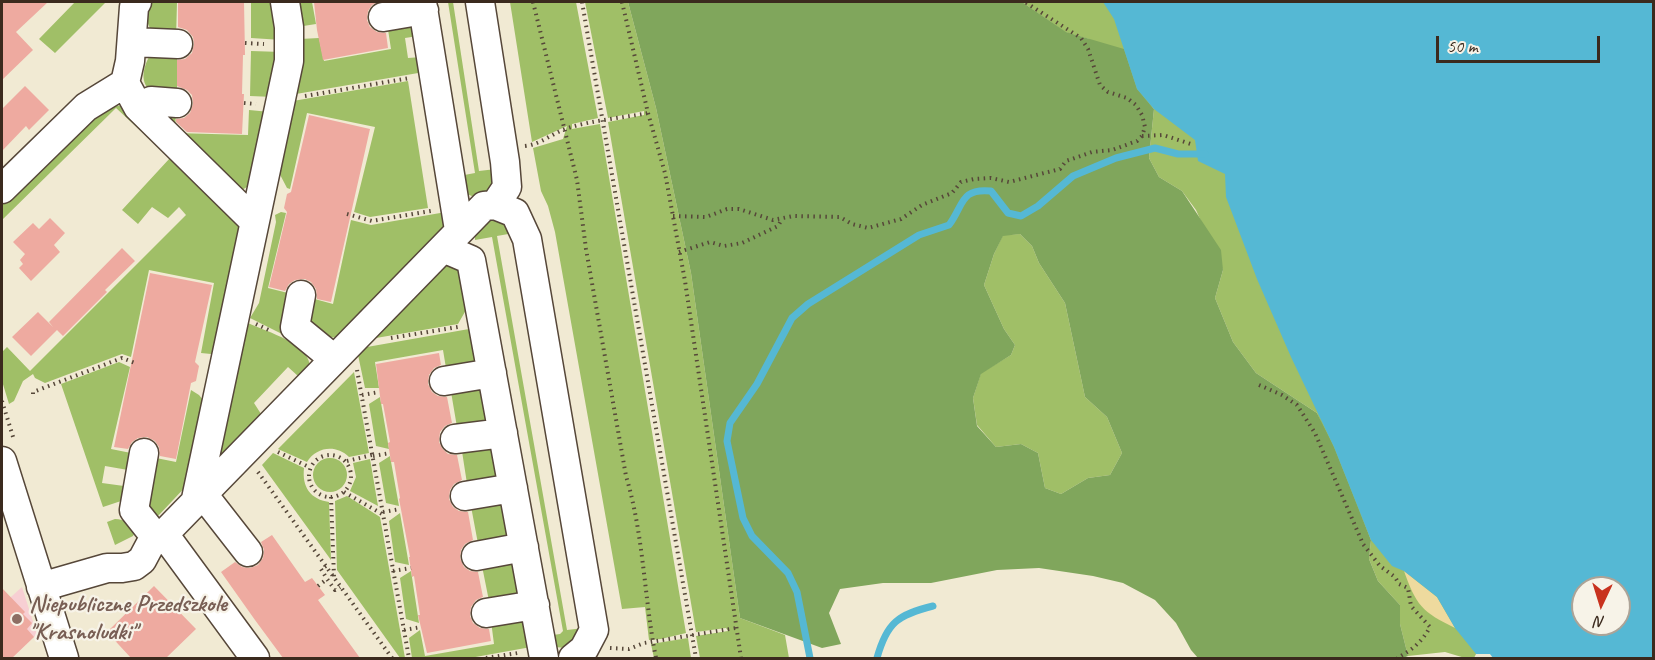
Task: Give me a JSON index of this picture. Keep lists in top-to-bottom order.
{
  "places": ["Niepubliczne Przedszkole \"Krasnoludki\""],
  "scale_bar": "50 m",
  "north": "bottom"
}
